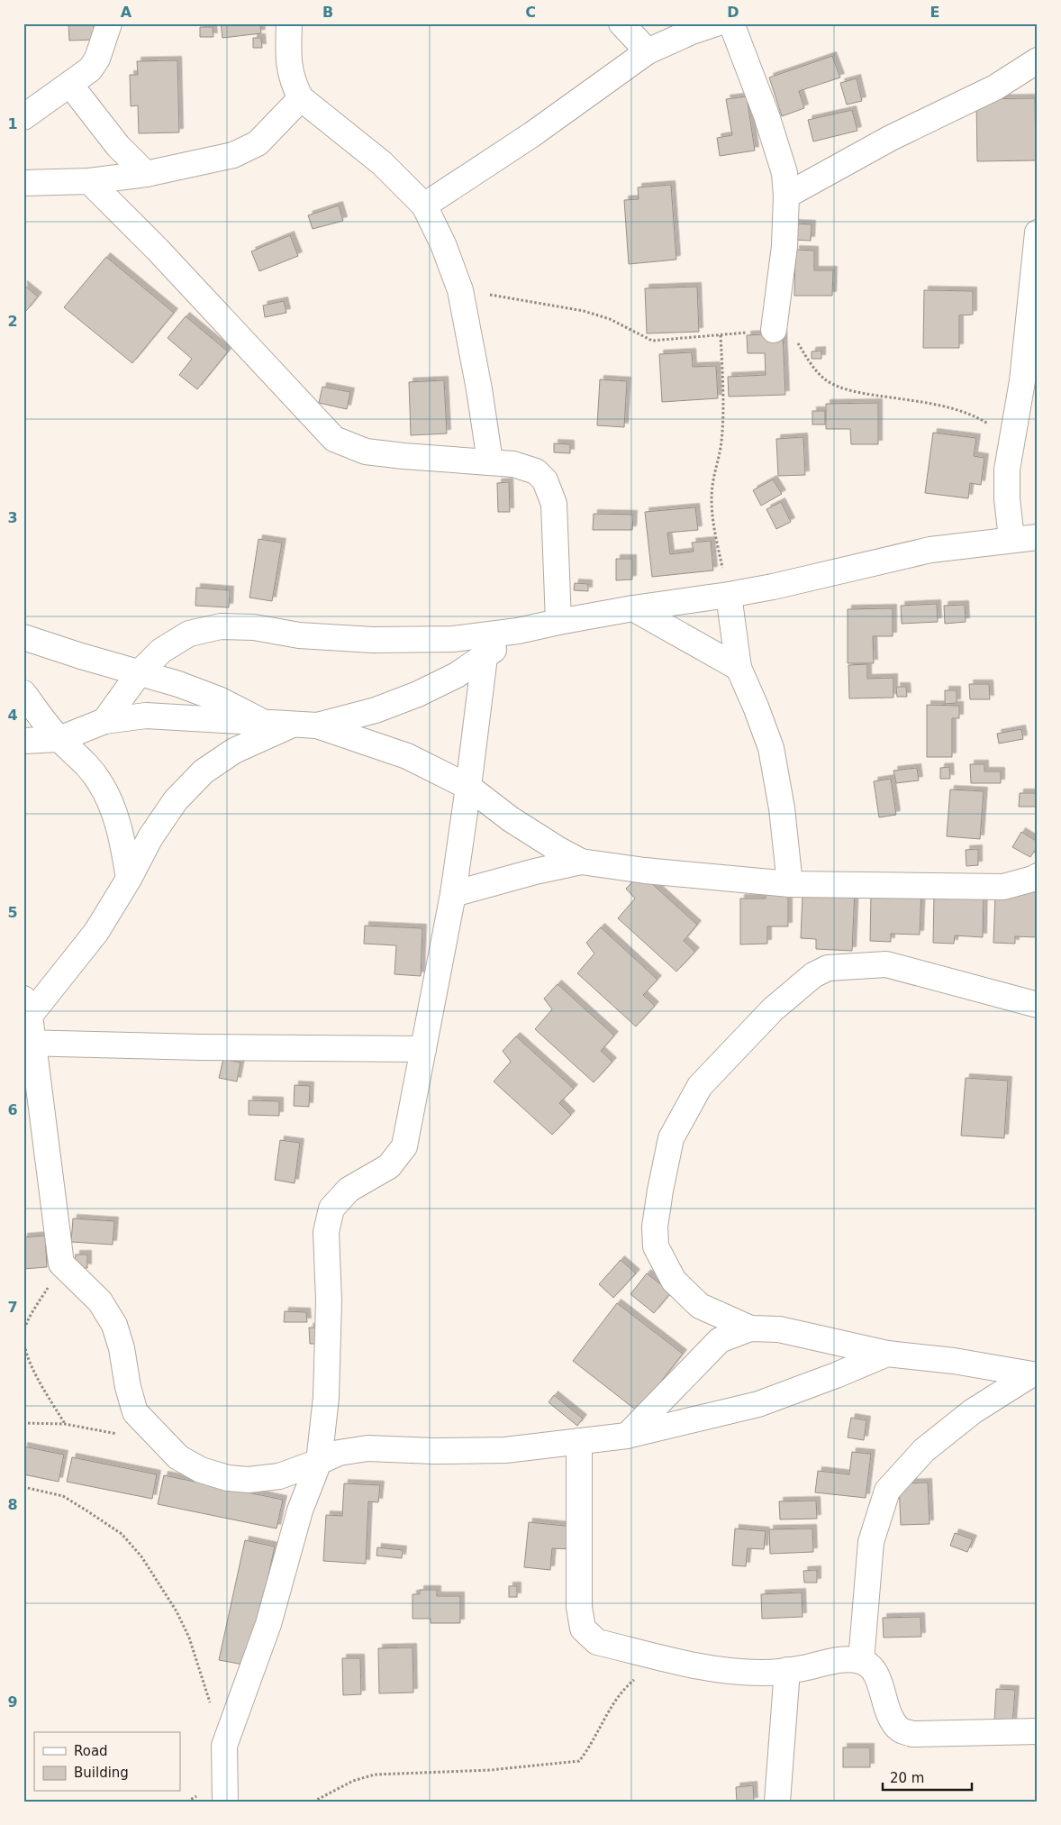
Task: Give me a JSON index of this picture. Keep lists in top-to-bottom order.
{
  "legend": ["Road", "Building"],
  "scale_bar": "20 m",
  "grid": {
    "columns": [
      "A",
      "B",
      "C",
      "D",
      "E"
    ],
    "rows": [
      "1",
      "2",
      "3",
      "4",
      "5",
      "6",
      "7",
      "8",
      "9"
    ]
  }
}
